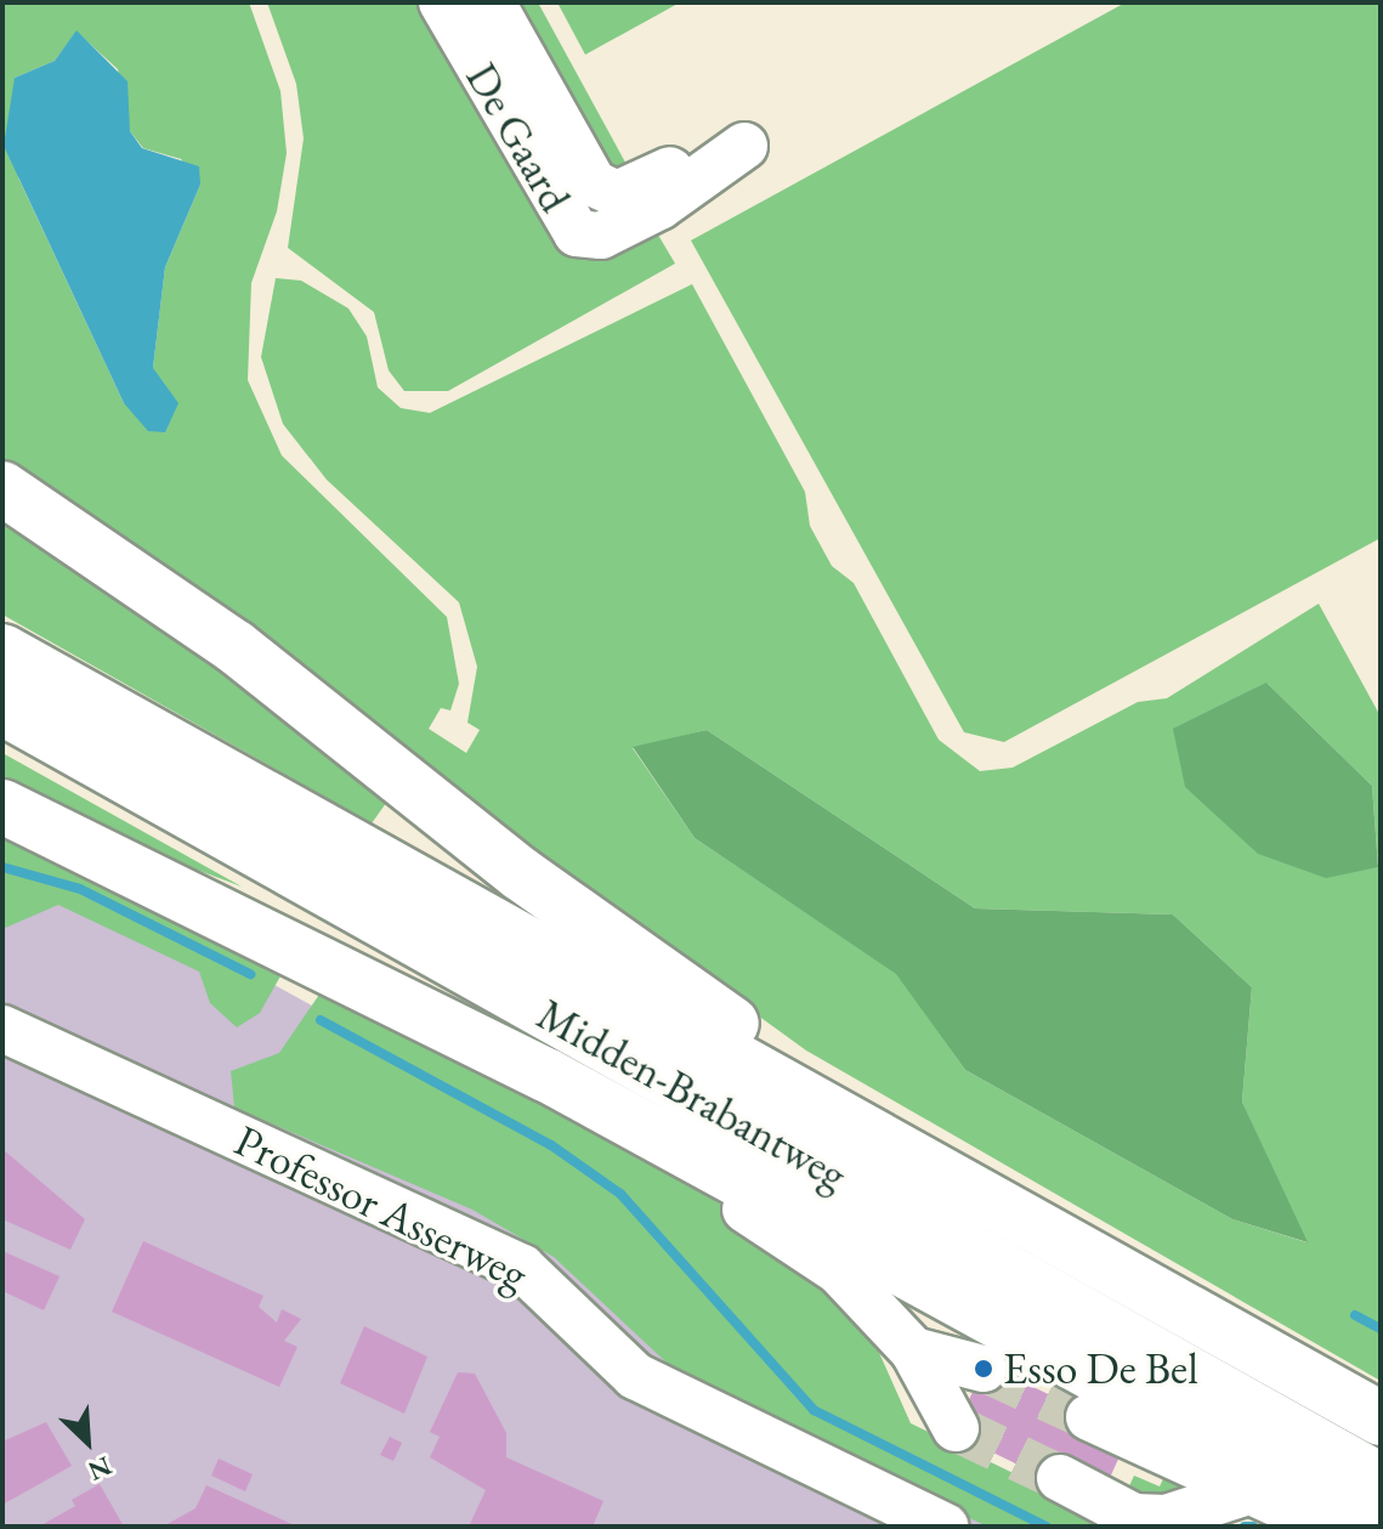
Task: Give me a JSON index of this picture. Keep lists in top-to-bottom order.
{
  "streets": {
    "highway": ["Midden-Brabantweg"],
    "street": ["De Gaard", "Professor Asserweg"]
  },
  "places": ["Esso De Bel"],
  "north": "bottom right"
}
